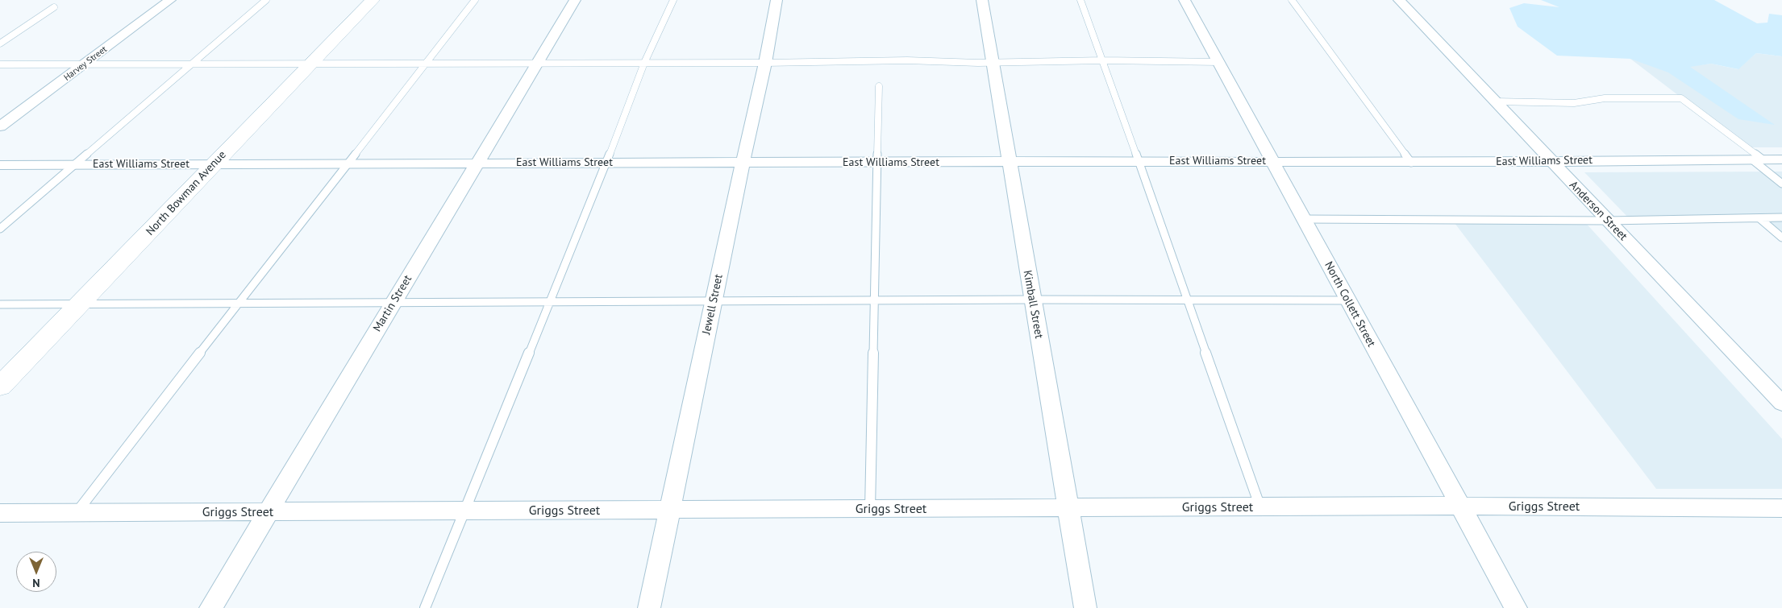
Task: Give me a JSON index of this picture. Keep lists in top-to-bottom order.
{
  "streets": {
    "street": [
      "Harvey Street",
      "East Williams Street",
      "North Bowman Avenue",
      "Anderson Street",
      "Martin Street",
      "Jewell Street",
      "Kimball Street",
      "North Collett Street",
      "Griggs Street"
    ]
  },
  "crossings": [
    ["East Williams Street", "North Bowman Avenue"],
    ["East Williams Street", "Anderson Street"],
    ["East Williams Street", "Martin Street"],
    ["East Williams Street", "Jewell Street"],
    ["East Williams Street", "Kimball Street"],
    ["East Williams Street", "North Collett Street"],
    ["Martin Street", "Griggs Street"],
    ["Jewell Street", "Griggs Street"],
    ["Kimball Street", "Griggs Street"],
    ["North Collett Street", "Griggs Street"]
  ],
  "north": "bottom"
}
